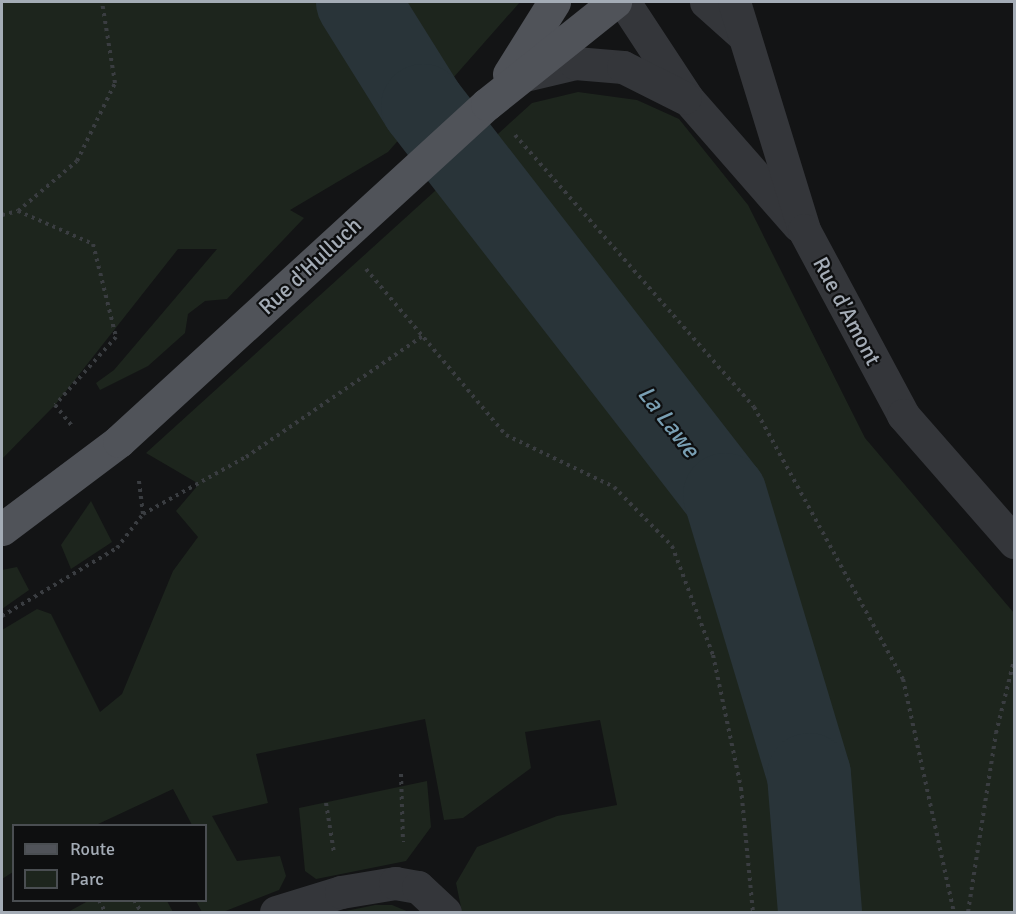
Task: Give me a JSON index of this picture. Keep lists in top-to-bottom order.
{
  "streets": {
    "main road": ["Rue d'Hulluch"],
    "street": ["Rue d'Amont"]
  },
  "water": ["La Lawe"],
  "legend": ["Route", "Parc"]
}
